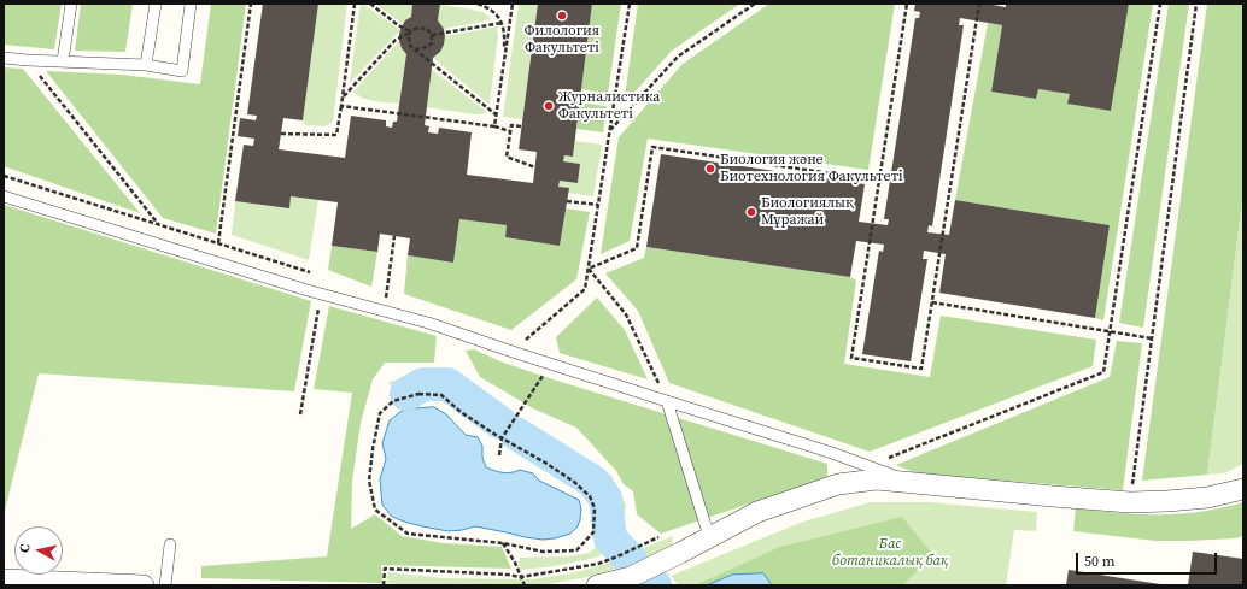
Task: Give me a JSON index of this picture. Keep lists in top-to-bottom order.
{
  "parks": ["Бас ботаникалық бақ"],
  "places": [
    "Филология Факультеті",
    "Журналистика Факультеті",
    "Биология және Биотехнология Факультеті",
    "Биологиялық Мұражай"
  ],
  "scale_bar": "50 m",
  "north": "left"
}
